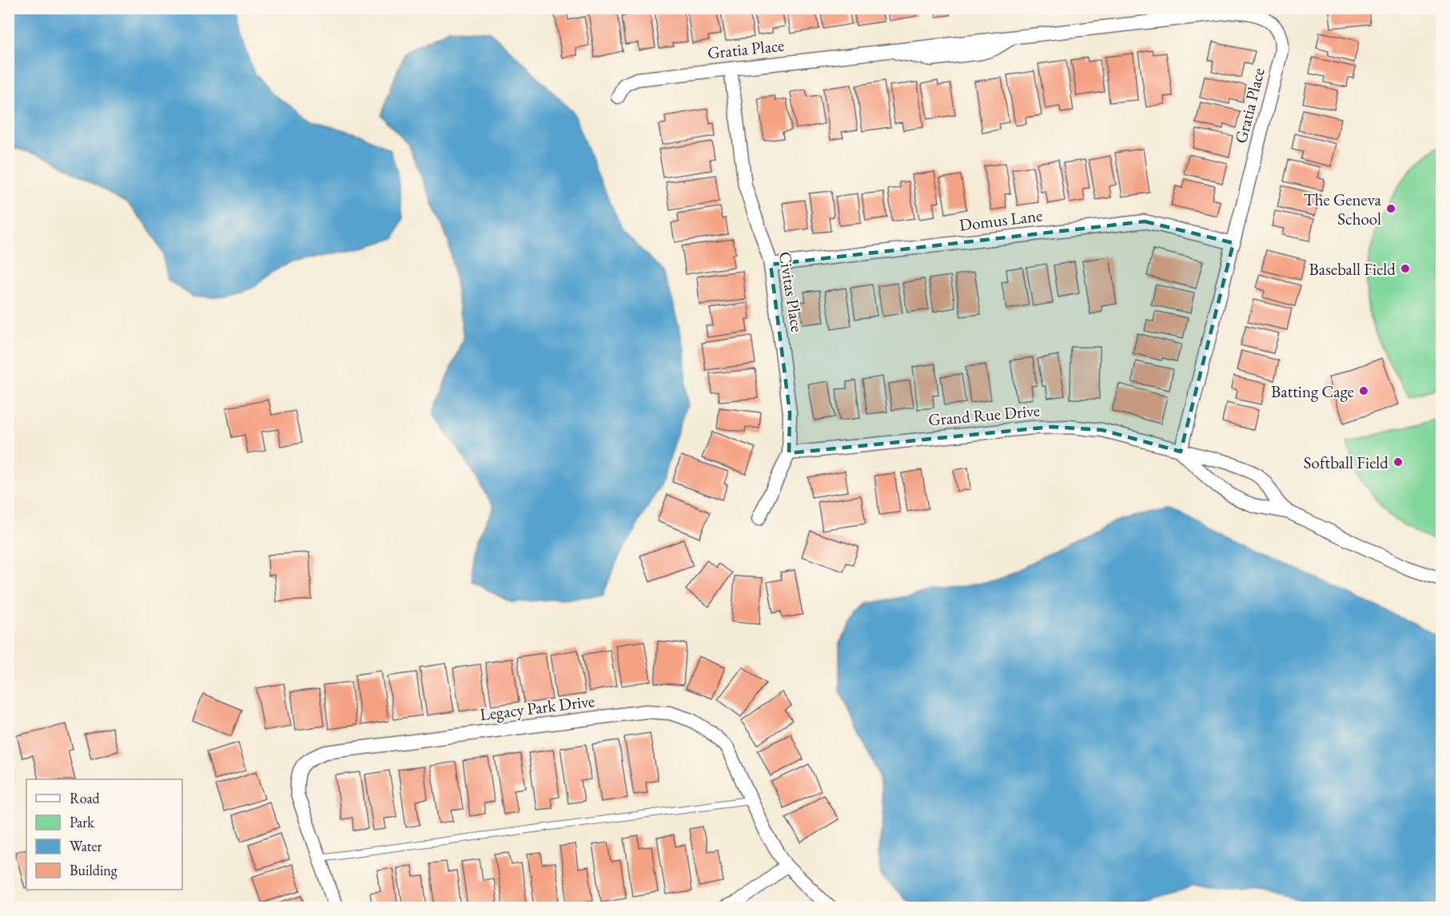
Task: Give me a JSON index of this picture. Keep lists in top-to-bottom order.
{
  "streets": {
    "street": [
      "Gratia Place",
      "Domus Lane",
      "Civitas Place",
      "Grand Rue Drive",
      "Legacy Park Drive"
    ]
  },
  "crossings": [
    ["Gratia Place", "Domus Lane"],
    ["Gratia Place", "Civitas Place"],
    ["Gratia Place", "Grand Rue Drive"],
    ["Domus Lane", "Civitas Place"],
    ["Civitas Place", "Grand Rue Drive"]
  ],
  "places": [
    "The Geneva School",
    "Baseball Field",
    "Batting Cage",
    "Softball Field"
  ],
  "legend": [
    "Road",
    "Park",
    "Water",
    "Building"
  ]
}
